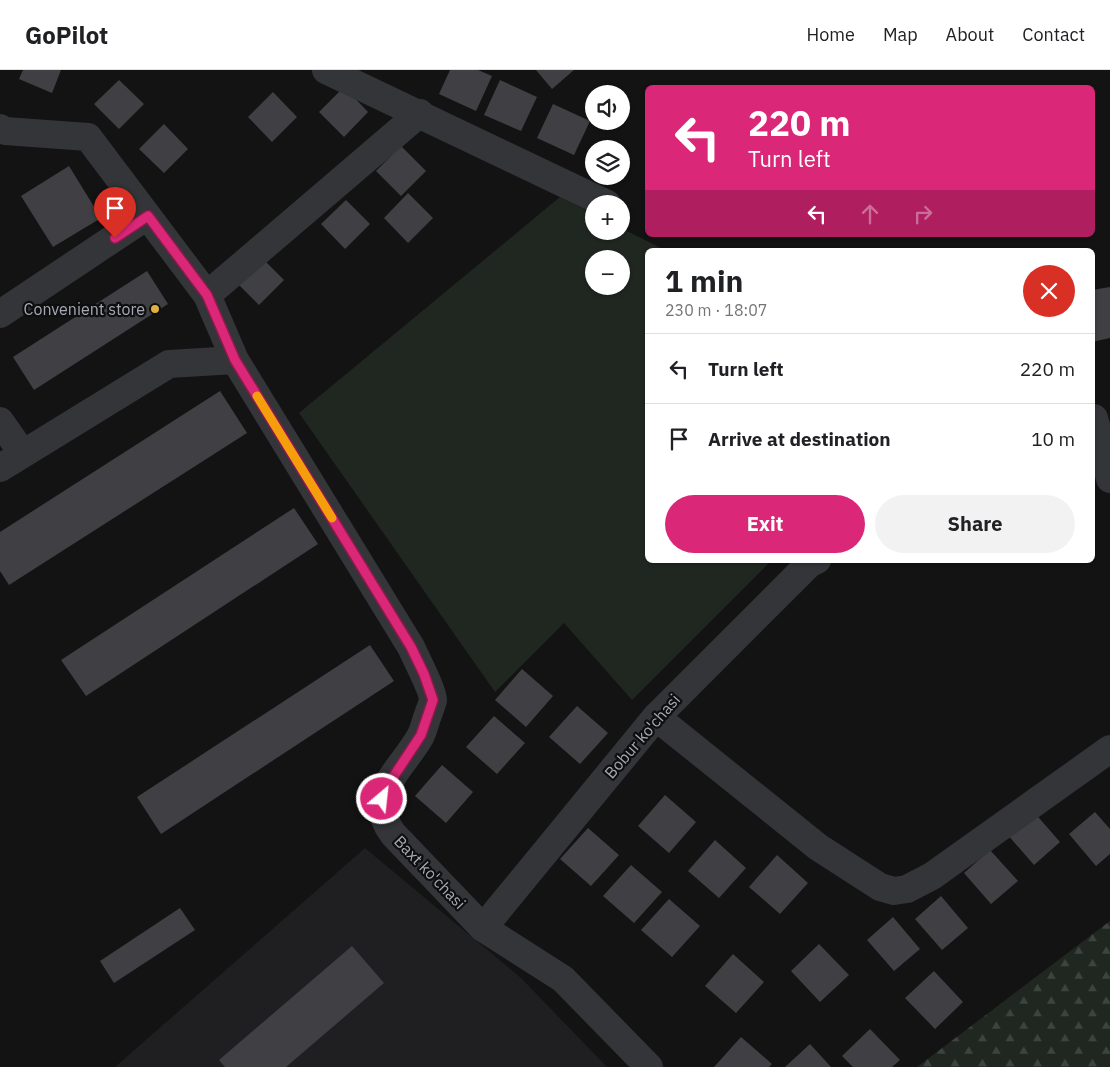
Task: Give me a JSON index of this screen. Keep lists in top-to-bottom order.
{
  "streets": {
    "street": ["Bobur ko'chasi", "Baxt ko'chasi"]
  },
  "crossings": [
    ["Bobur ko'chasi", "Baxt ko'chasi"]
  ],
  "places": ["Convenient store"],
  "page": {
    "header": "GoPilot",
    "nav": [
      "Home",
      "Map",
      "About",
      "Contact"
    ],
    "map_buttons": ["+", "−"],
    "turn": ["220 m", "Turn left"],
    "heading": ["1 min", "230 m · 18:07"],
    "list": [
      {
        "name": "Turn left",
        "value": "220 m"
      },
      {
        "name": "Arrive at destination",
        "value": "10 m"
      }
    ],
    "buttons": ["Exit", "Share"]
  }
}
